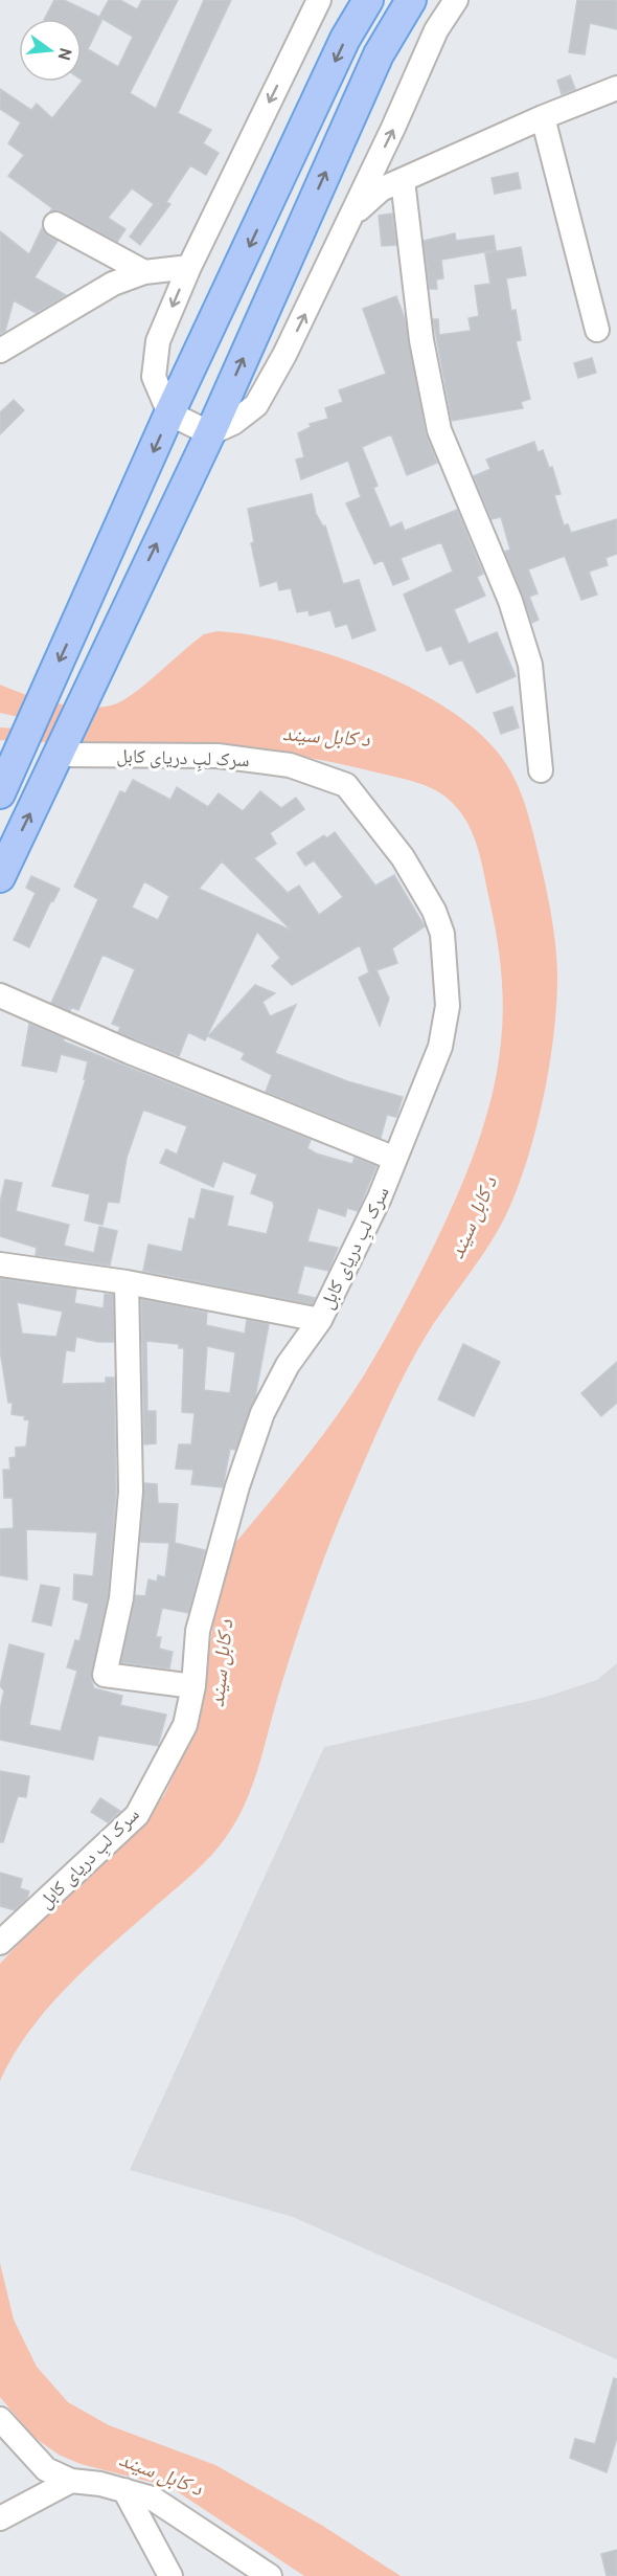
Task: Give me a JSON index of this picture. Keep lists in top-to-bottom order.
{
  "streets": {
    "street": ["سرک لبِ دریای کابل"]
  },
  "water": ["د کابل سيند"],
  "north": "right"
}
